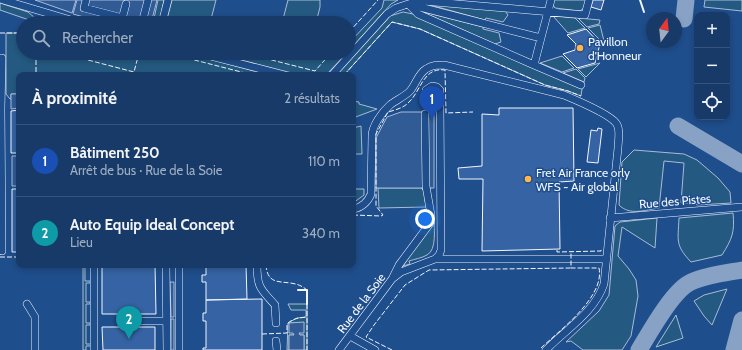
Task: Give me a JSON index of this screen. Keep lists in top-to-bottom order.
{
  "streets": {
    "street": ["Rue des Pistes", "Rue de la Soie"]
  },
  "places": ["Pavillon d'Honneur", "Fret Air France orly WFS - Air global"],
  "north": "top",
  "page": {
    "map_buttons": ["+", "−"],
    "search": "Rechercher",
    "heading": ["À proximité", "2 résultats"],
    "pins": ["1", "2"],
    "list": [
      {
        "mark": "1",
        "name": "Bâtiment 250",
        "note": "Arrêt de bus · Rue de la Soie",
        "value": "110 m"
      },
      {
        "mark": "2",
        "name": "Auto Equip Ideal Concept",
        "note": "Lieu",
        "value": "340 m"
      }
    ]
  }
}
